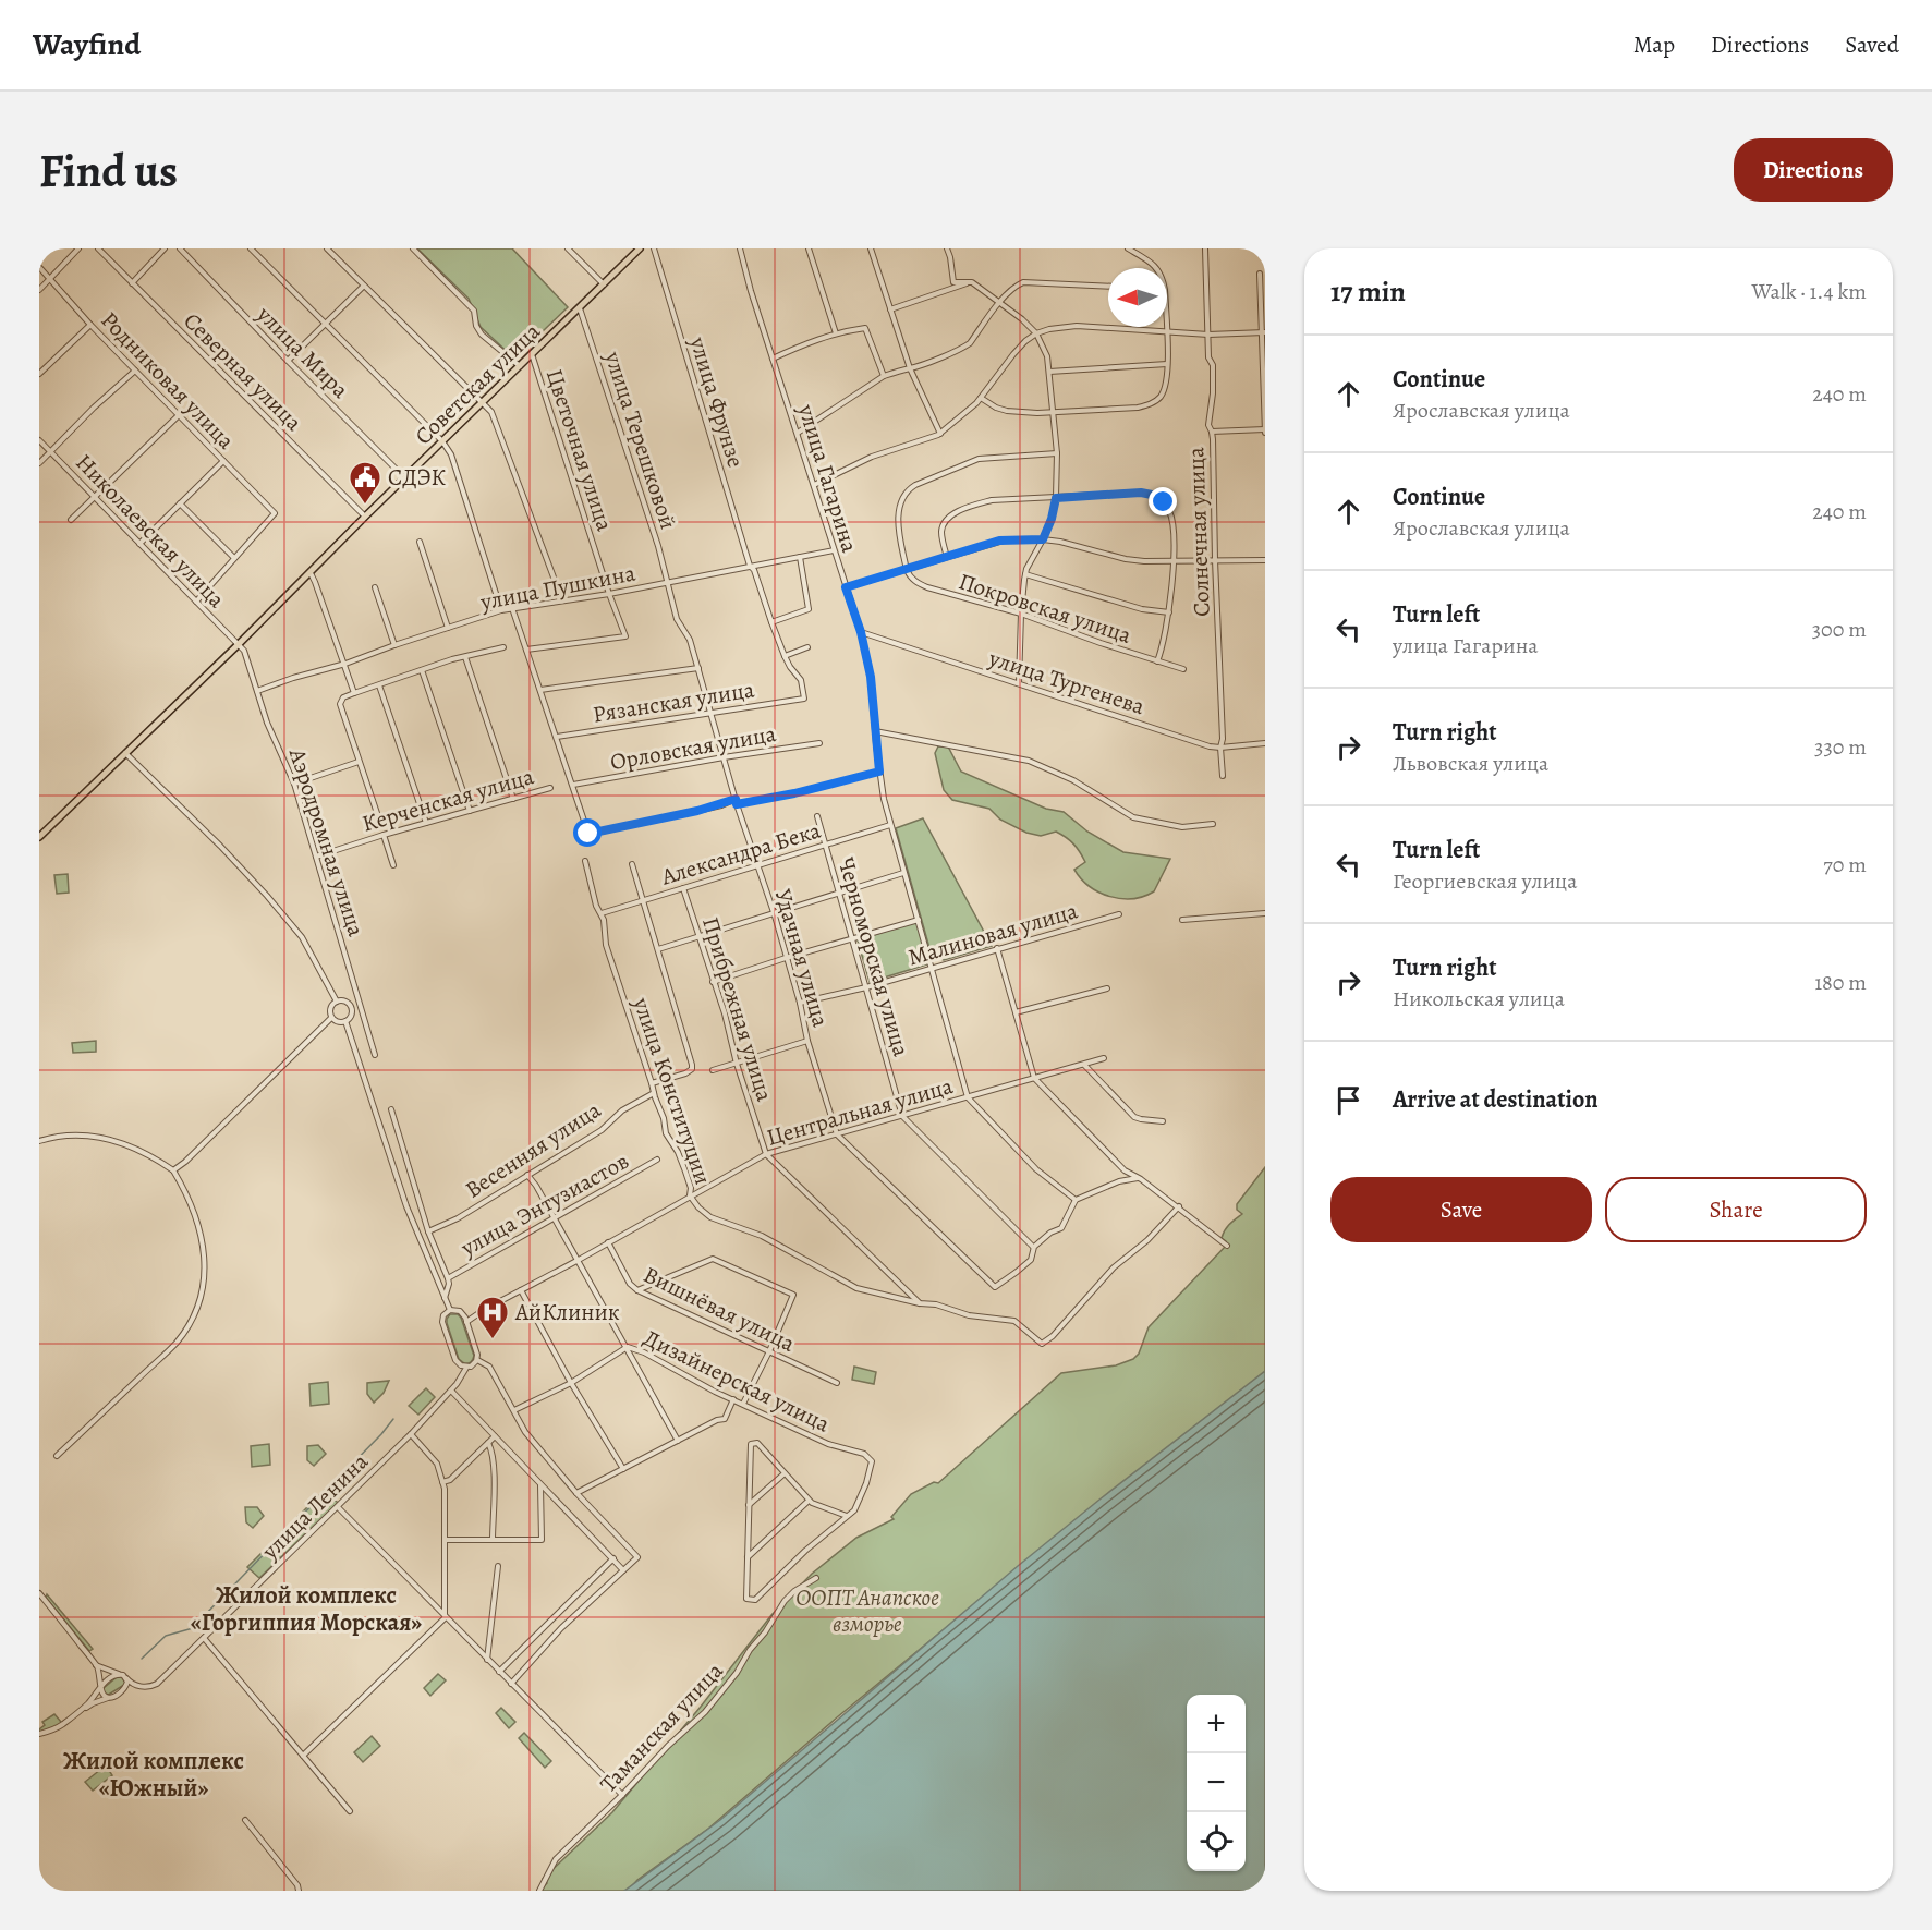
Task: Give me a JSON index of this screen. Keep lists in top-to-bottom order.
{
  "streets": {
    "main road": ["Советская улица"],
    "street": [
      "улица Мира",
      "Северная улица",
      "Родниковая улица",
      "улица Фрунзе",
      "улица Терешковой",
      "Цветочная улица",
      "улица Гагарина",
      "Николаевская улица",
      "Солнечная улица",
      "улица Пушкина",
      "Покровская улица",
      "улица Тургенева",
      "Рязанская улица",
      "Орловская улица",
      "Керченская улица",
      "Аэродромная улица",
      "Александра Бека",
      "Малиновая улица",
      "Черноморская улица",
      "Удачная улица",
      "Прибрежная улица",
      "улица Конституции",
      "Центральная улица",
      "Весенняя улица",
      "улица Энтузиастов",
      "Вишнёвая улица",
      "Дизайнерская улица",
      "улица Ленина",
      "Таманская улица"
    ]
  },
  "crossings": [
    ["улица Мира", "Советская улица"],
    ["Северная улица", "Советская улица"],
    ["Советская улица", "улица Терешковой"],
    ["Советская улица", "Цветочная улица"],
    ["Советская улица", "Николаевская улица"],
    ["Советская улица", "Аэродромная улица"],
    ["улица Фрунзе", "улица Пушкина"],
    ["улица Фрунзе", "Рязанская улица"],
    ["улица Терешковой", "улица Пушкина"],
    ["улица Терешковой", "Удачная улица"],
    ["Цветочная улица", "улица Пушкина"],
    ["улица Гагарина", "улица Пушкина"],
    ["улица Гагарина", "улица Тургенева"],
    ["улица Гагарина", "Александра Бека"],
    ["улица Гагарина", "Малиновая улица"],
    ["улица Гагарина", "Центральная улица"],
    ["Николаевская улица", "Аэродромная улица"],
    ["Солнечная улица", "улица Тургенева"],
    ["улица Пушкина", "Аэродромная улица"],
    ["улица Пушкина", "Удачная улица"],
    ["Рязанская улица", "Удачная улица"],
    ["Орловская улица", "Удачная улица"],
    ["Керченская улица", "Аэродромная улица"],
    ["Александра Бека", "Черноморская улица"],
    ["Александра Бека", "Удачная улица"],
    ["Александра Бека", "Прибрежная улица"],
    ["Александра Бека", "улица Конституции"],
    ["Малиновая улица", "Черноморская улица"],
    ["Малиновая улица", "Удачная улица"],
    ["Черноморская улица", "Удачная улица"],
    ["Черноморская улица", "Центральная улица"],
    ["Удачная улица", "Центральная улица"],
    ["Прибрежная улица", "улица Конституции"],
    ["Прибрежная улица", "Центральная улица"],
    ["улица Конституции", "Центральная улица"],
    ["улица Конституции", "Весенняя улица"],
    ["Центральная улица", "Вишнёвая улица"]
  ],
  "districts": ["Жилой комплекс «Горгиппия Морская»", "Жилой комплекс «Южный»"],
  "parks": ["ООПТ Анапское взморье"],
  "places": {
    "public building": ["СДЭК"],
    "hospital": ["АйКлиник"]
  },
  "north": "left",
  "page": {
    "header": "Wayfind",
    "nav": ["Map", "Directions", "Saved"],
    "buttons": [
      "Directions",
      ["Save", "Share"]
    ],
    "title": "Find us",
    "heading": ["17 min", "Walk · 1.4 km"],
    "list": [
      ["Continue", "Ярославская улица", "240 m"],
      ["Continue", "Ярославская улица", "240 m"],
      ["Turn left", "улица Гагарина", "300 m"],
      ["Turn right", "Львовская улица", "330 m"],
      ["Turn left", "Георгиевская улица", "70 m"],
      ["Turn right", "Никольская улица", "180 m"],
      "Arrive at destination"
    ],
    "map_buttons": ["+", "−"]
  }
}
